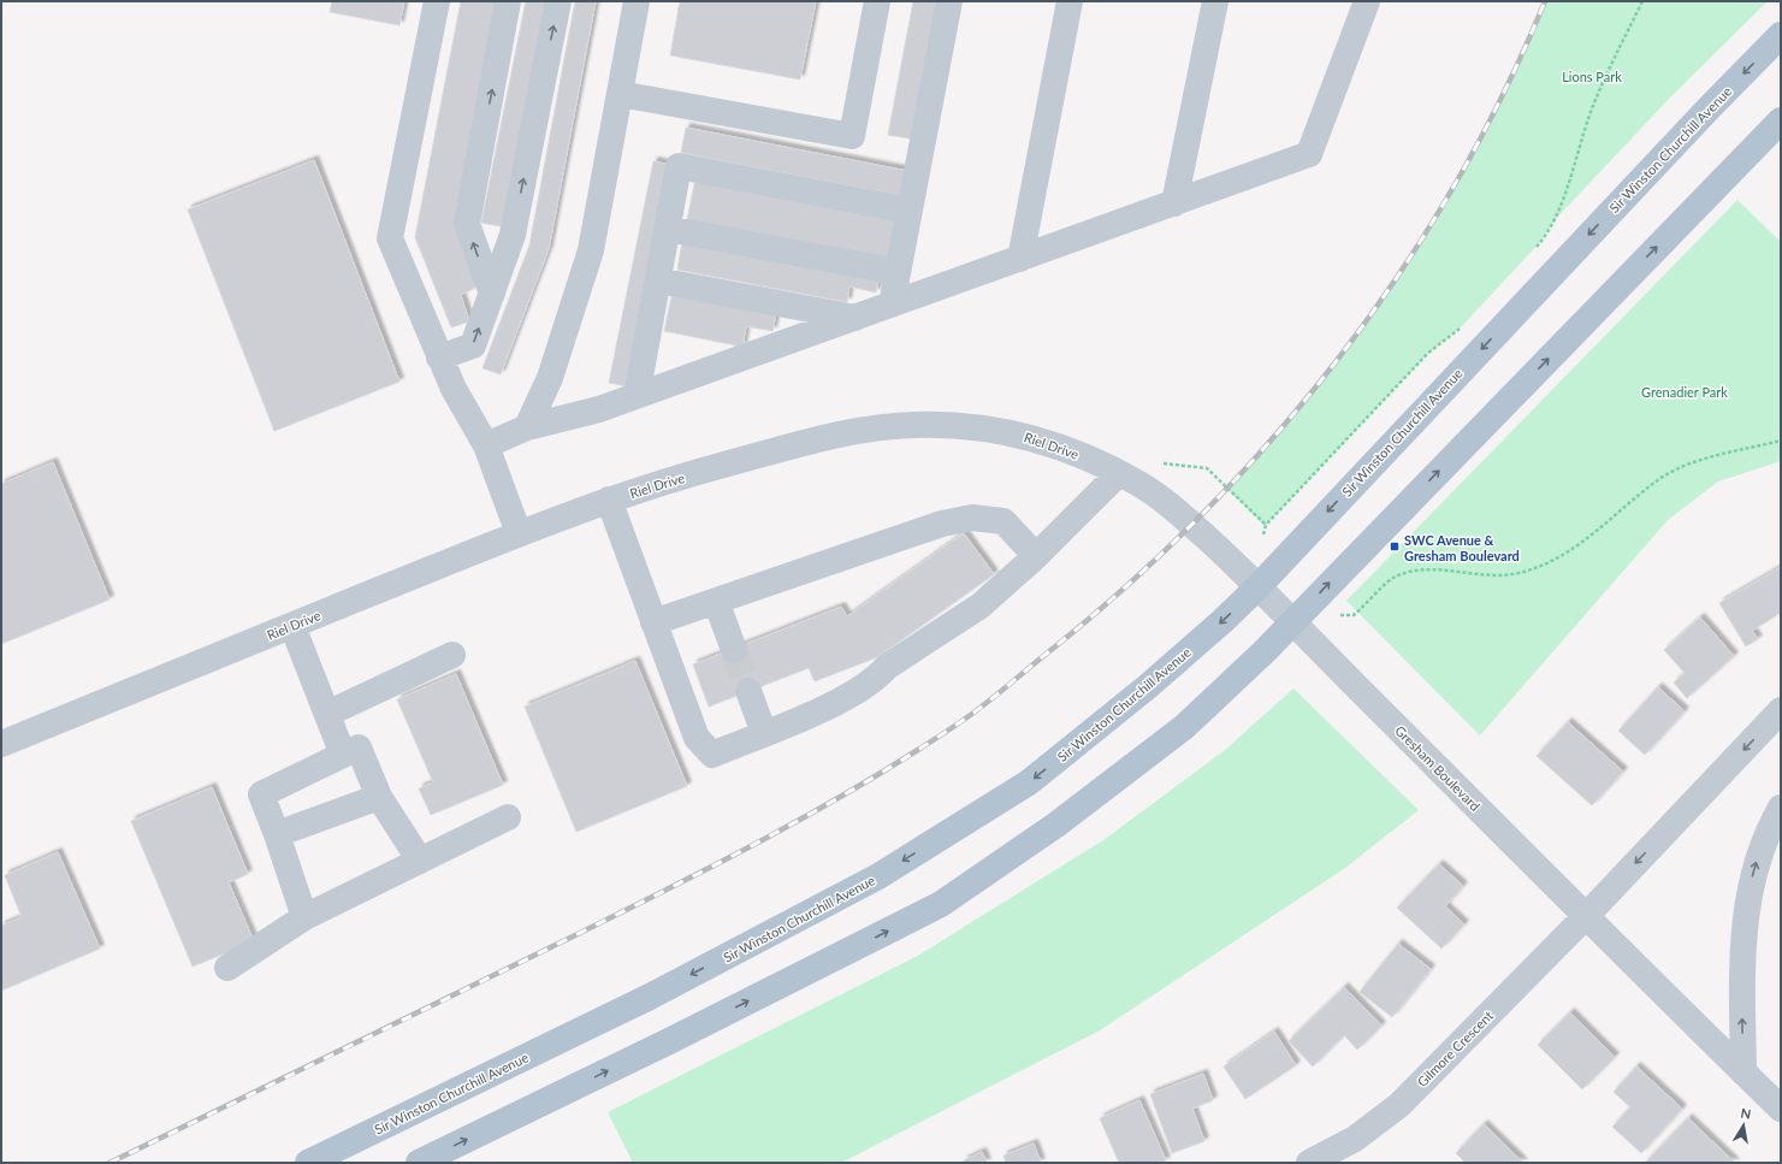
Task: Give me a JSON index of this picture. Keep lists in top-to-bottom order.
{
  "streets": {
    "main road": ["Sir Winston Churchill Avenue"],
    "street": ["Riel Drive", "Gresham Boulevard", "Gilmore Crescent"]
  },
  "crossings": [
    ["Sir Winston Churchill Avenue", "Riel Drive"],
    ["Riel Drive", "Gresham Boulevard"],
    ["Gresham Boulevard", "Gilmore Crescent"]
  ],
  "parks": ["Lions Park", "Grenadier Park"],
  "places": {
    "transit": ["SWC Avenue & Gresham Boulevard"]
  },
  "north": "top"
}
